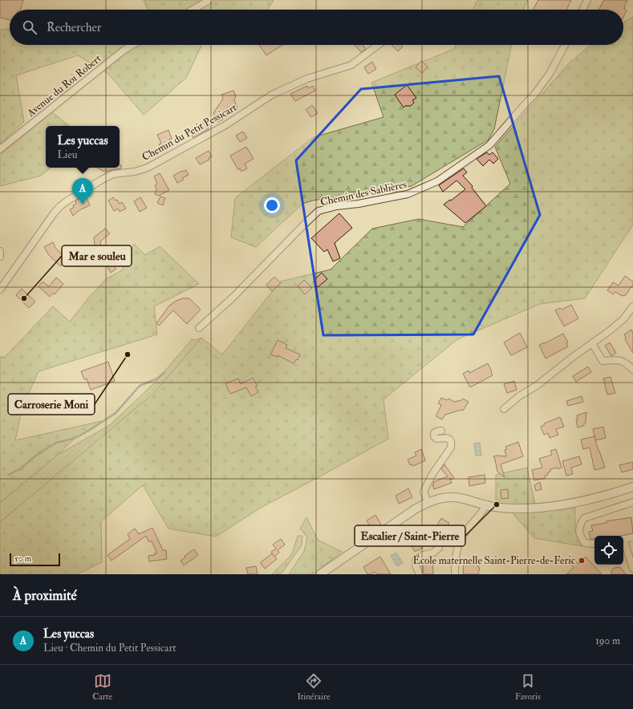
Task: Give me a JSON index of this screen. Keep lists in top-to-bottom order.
{
  "streets": {
    "street": ["Avenue du Roi Robert", "Chemin du Petit Pessicart", "Chemin des Sablières"]
  },
  "places": [
    "Mar e souleu",
    "Carroserie Moni",
    "Escalier / Saint-Pierre",
    "École maternelle Saint-Pierre-de-Feric"
  ],
  "scale_bar": "50 m",
  "page": {
    "search": "Rechercher",
    "popup": ["Les yuccas", "Lieu"],
    "pins": "A",
    "scale": "50 m",
    "heading": "À proximité",
    "list": [
      {
        "mark": "A",
        "name": "Les yuccas",
        "note": "Lieu · Chemin du Petit Pessicart",
        "value": "190 m"
      }
    ],
    "nav": ["Carte", "Itinéraire", "Favoris"]
  }
}
